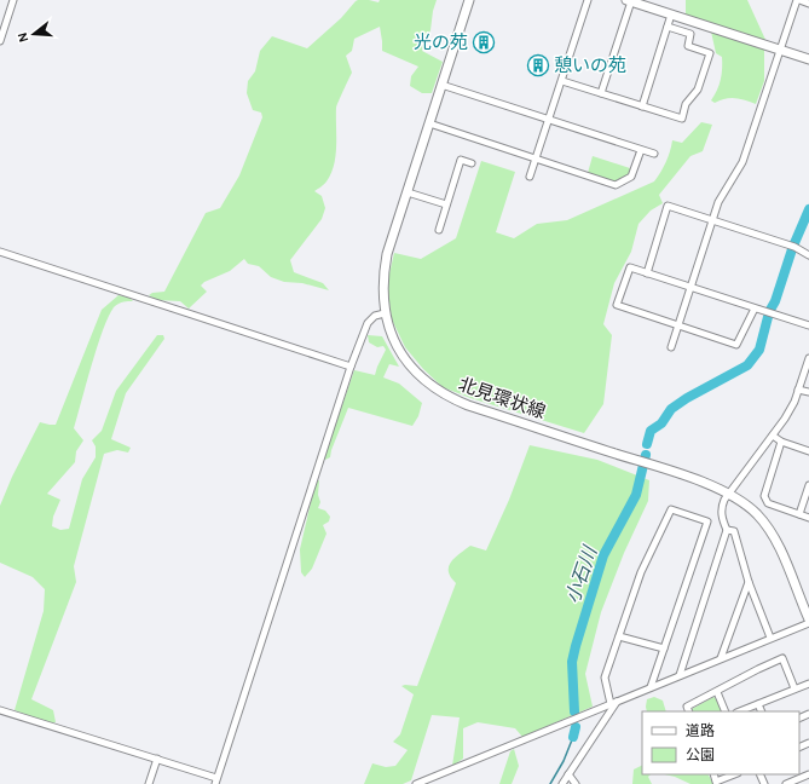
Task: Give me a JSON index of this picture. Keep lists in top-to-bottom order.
{
  "streets": {
    "main road": ["北見環状線"]
  },
  "water": ["小石川"],
  "places": {
    "building": ["光の苑", "憩いの苑"]
  },
  "legend": ["道路", "公園"],
  "north": "left"
}
